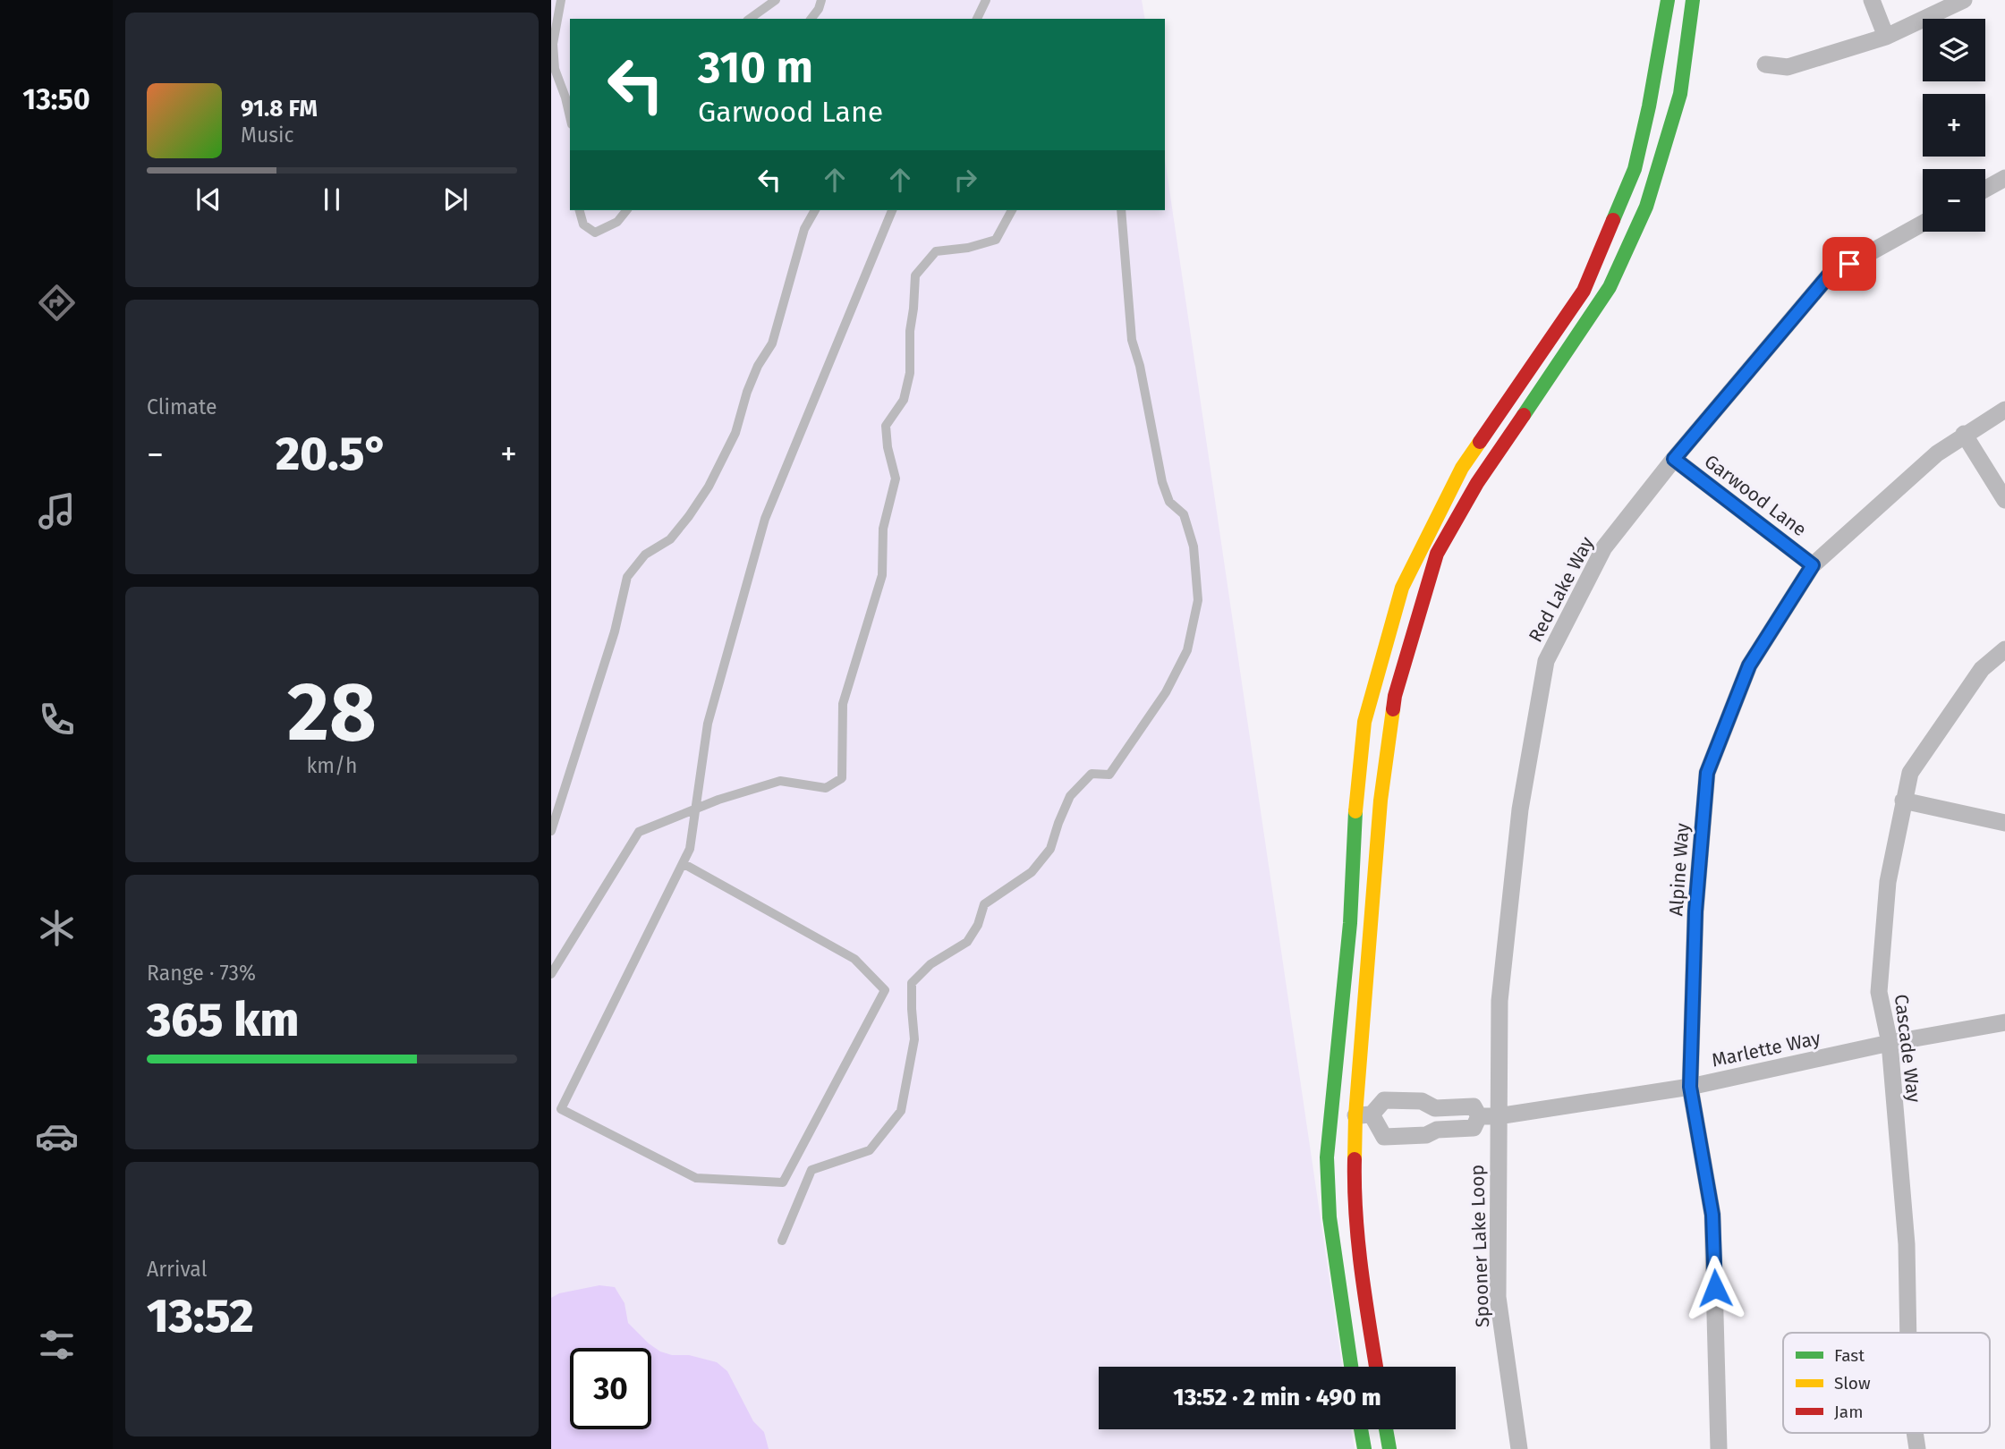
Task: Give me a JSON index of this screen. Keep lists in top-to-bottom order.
{
  "streets": {
    "street": [
      "Garwood Lane",
      "Red Lake Way",
      "Alpine Way",
      "Cascade Way",
      "Marlette Way",
      "Spooner Lake Loop"
    ]
  },
  "crossings": [
    ["Garwood Lane", "Red Lake Way"],
    ["Garwood Lane", "Alpine Way"],
    ["Red Lake Way", "Marlette Way"],
    ["Red Lake Way", "Spooner Lake Loop"],
    ["Alpine Way", "Marlette Way"],
    ["Cascade Way", "Marlette Way"],
    ["Marlette Way", "Spooner Lake Loop"]
  ],
  "legend": ["Fast", "Slow", "Jam"],
  "page": {
    "tabs": "13:50",
    "map_buttons": ["+", "−"],
    "turn": ["310 m", "Garwood Lane"],
    "song": ["91.8 FM", "Music"],
    "tile": [
      "Climate",
      ["28", "km/h"],
      ["Range · 73%", "365 km"],
      ["Arrival", "13:52"]
    ],
    "heat": ["−", "20.5°", "+"],
    "limit": "30",
    "trip": "13:52 · 2 min · 490 m"
  }
}
